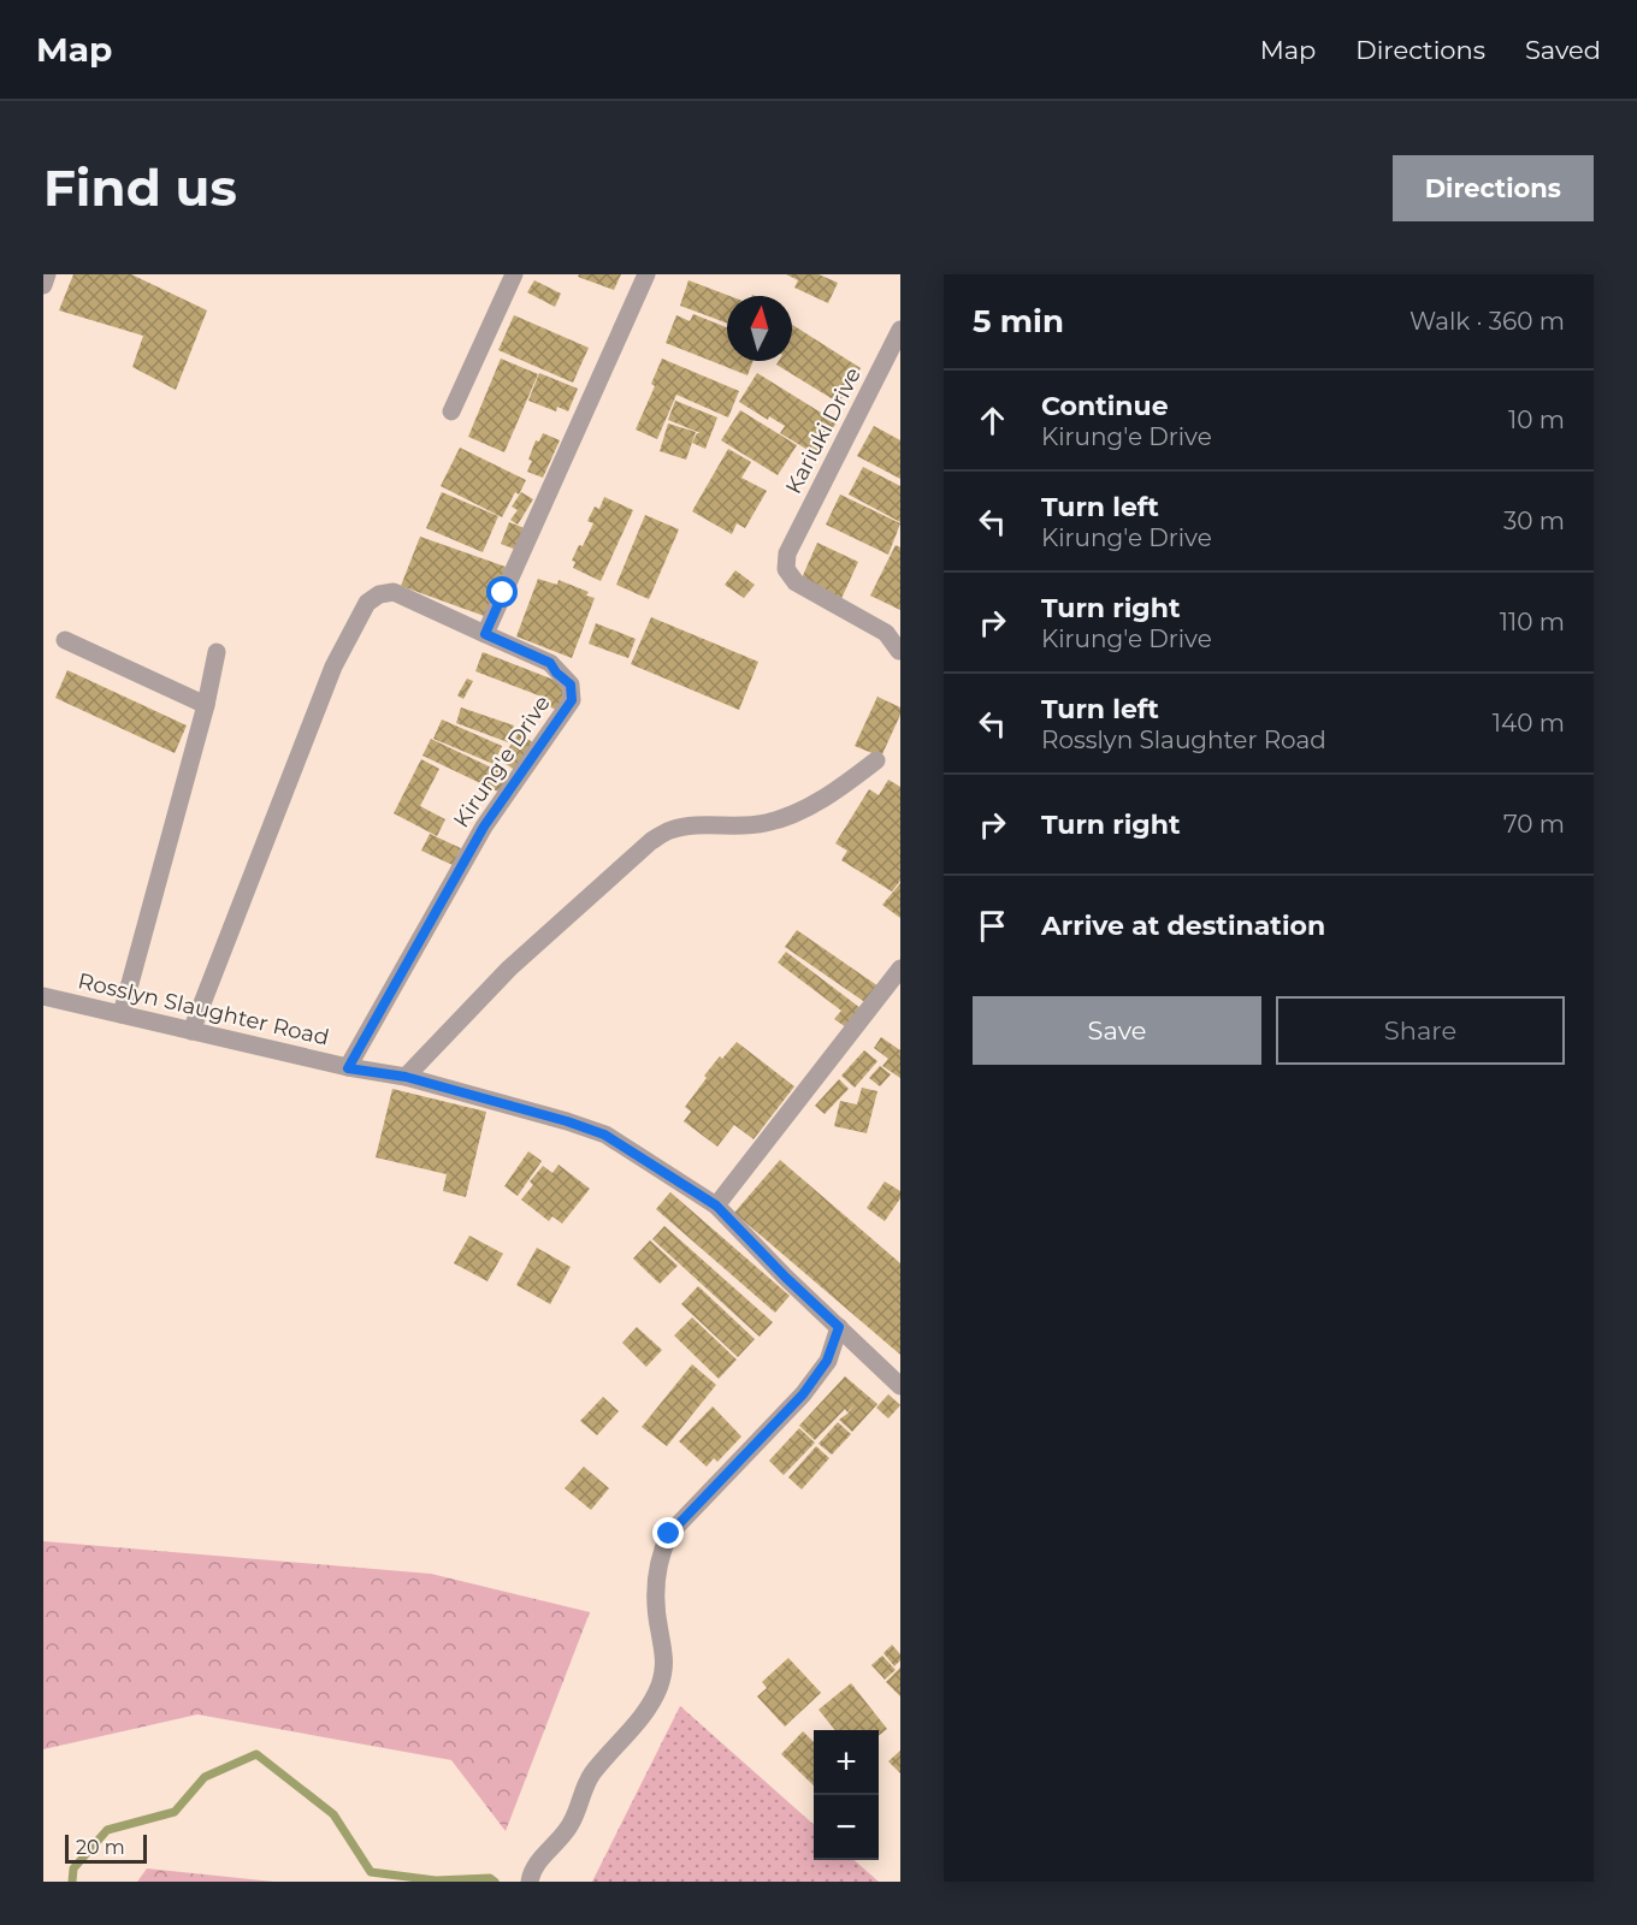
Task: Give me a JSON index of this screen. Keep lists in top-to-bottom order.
{
  "streets": {
    "street": ["Kariuki Drive", "Kirung'e Drive", "Rosslyn Slaughter Road"]
  },
  "crossings": [
    ["Kirung'e Drive", "Rosslyn Slaughter Road"]
  ],
  "scale_bar": "20 m",
  "north": "top",
  "page": {
    "header": "Map",
    "nav": ["Map", "Directions", "Saved"],
    "buttons": [
      "Directions",
      ["Save", "Share"]
    ],
    "title": "Find us",
    "heading": ["5 min", "Walk · 360 m"],
    "list": [
      ["Continue", "Kirung'e Drive", "10 m"],
      ["Turn left", "Kirung'e Drive", "30 m"],
      ["Turn right", "Kirung'e Drive", "110 m"],
      ["Turn left", "Rosslyn Slaughter Road", "140 m"],
      ["Turn right", "70 m"],
      "Arrive at destination"
    ],
    "map_buttons": ["+", "−"],
    "scale": "20 m"
  }
}
